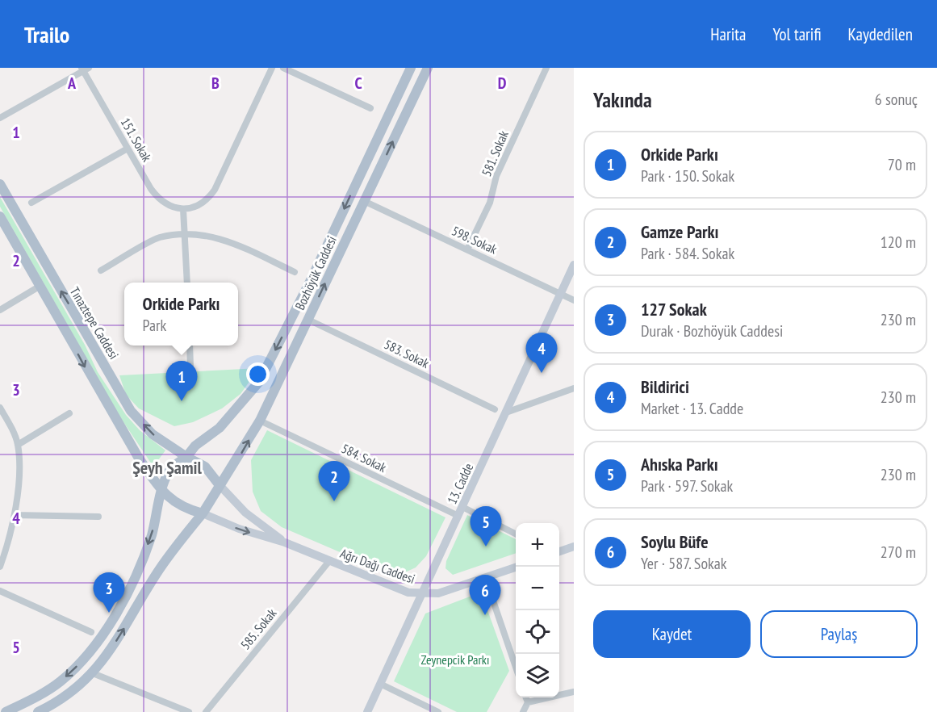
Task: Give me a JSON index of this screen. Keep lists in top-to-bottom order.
{
  "streets": {
    "main road": ["Bozhöyük Caddesi", "Tınaztepe Caddesi"],
    "street": [
      "151. Sokak",
      "581. Sokak",
      "598. Sokak",
      "583. Sokak",
      "584. Sokak",
      "13. Cadde",
      "Ağrı Dağı Caddesi",
      "585. Sokak"
    ]
  },
  "crossings": [
    ["581. Sokak", "598. Sokak"],
    ["598. Sokak", "Bozhöyük Caddesi"],
    ["598. Sokak", "13. Cadde"],
    ["Bozhöyük Caddesi", "Tınaztepe Caddesi"],
    ["Bozhöyük Caddesi", "583. Sokak"],
    ["Bozhöyük Caddesi", "584. Sokak"],
    ["Bozhöyük Caddesi", "Ağrı Dağı Caddesi"],
    ["Tınaztepe Caddesi", "Ağrı Dağı Caddesi"],
    ["584. Sokak", "13. Cadde"],
    ["13. Cadde", "Ağrı Dağı Caddesi"],
    ["Ağrı Dağı Caddesi", "585. Sokak"]
  ],
  "districts": ["Şeyh Şamil"],
  "parks": ["Zeynepcik Parkı"],
  "page": {
    "header": "Trailo",
    "nav": ["Harita", "Yol tarifi", "Kaydedilen"],
    "heading": ["Yakında", "6 sonuç"],
    "list": [
      {
        "mark": "1",
        "name": "Orkide Parkı",
        "note": "Park · 150. Sokak",
        "value": "70 m"
      },
      {
        "mark": "2",
        "name": "Gamze Parkı",
        "note": "Park · 584. Sokak",
        "value": "120 m"
      },
      {
        "mark": "3",
        "name": "127 Sokak",
        "note": "Durak · Bozhöyük Caddesi",
        "value": "230 m"
      },
      {
        "mark": "4",
        "name": "Bildirici",
        "note": "Market · 13. Cadde",
        "value": "230 m"
      },
      {
        "mark": "5",
        "name": "Ahıska Parkı",
        "note": "Park · 597. Sokak",
        "value": "230 m"
      },
      {
        "mark": "6",
        "name": "Soylu Büfe",
        "note": "Yer · 587. Sokak",
        "value": "270 m"
      }
    ],
    "popup": ["Orkide Parkı", "Park"],
    "pins": [
      "4",
      "1",
      "2",
      "5",
      "3",
      "6"
    ],
    "map_buttons": ["+", "−"],
    "buttons": ["Kaydet", "Paylaş"]
  },
  "grid": {
    "columns": [
      "A",
      "B",
      "C",
      "D"
    ],
    "rows": [
      "1",
      "2",
      "3",
      "4",
      "5"
    ]
  }
}
